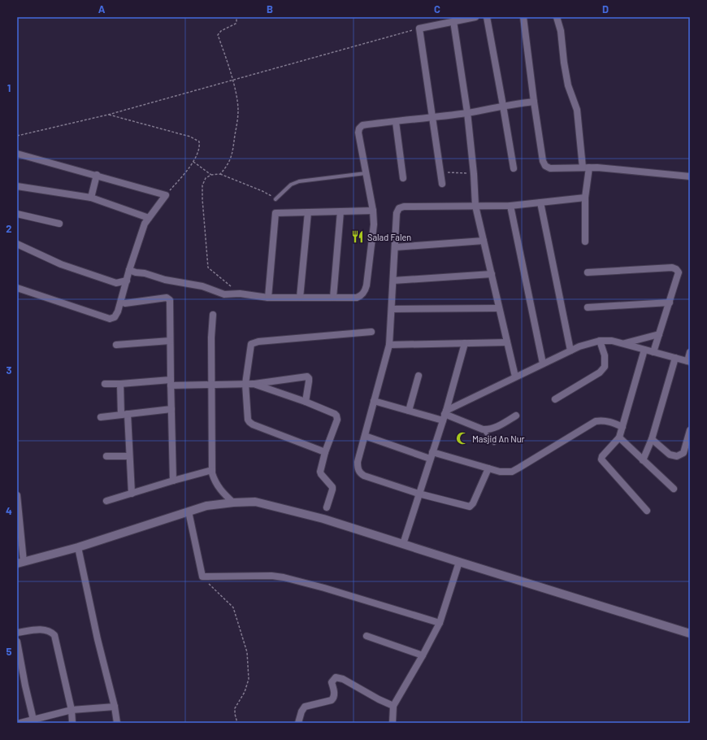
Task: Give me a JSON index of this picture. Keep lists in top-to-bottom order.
{
  "places": {
    "restaurant": ["Salad Falen"],
    "mosque": ["Masjid An Nur"]
  },
  "grid": {
    "columns": [
      "A",
      "B",
      "C",
      "D"
    ],
    "rows": [
      "1",
      "2",
      "3",
      "4",
      "5"
    ]
  }
}
